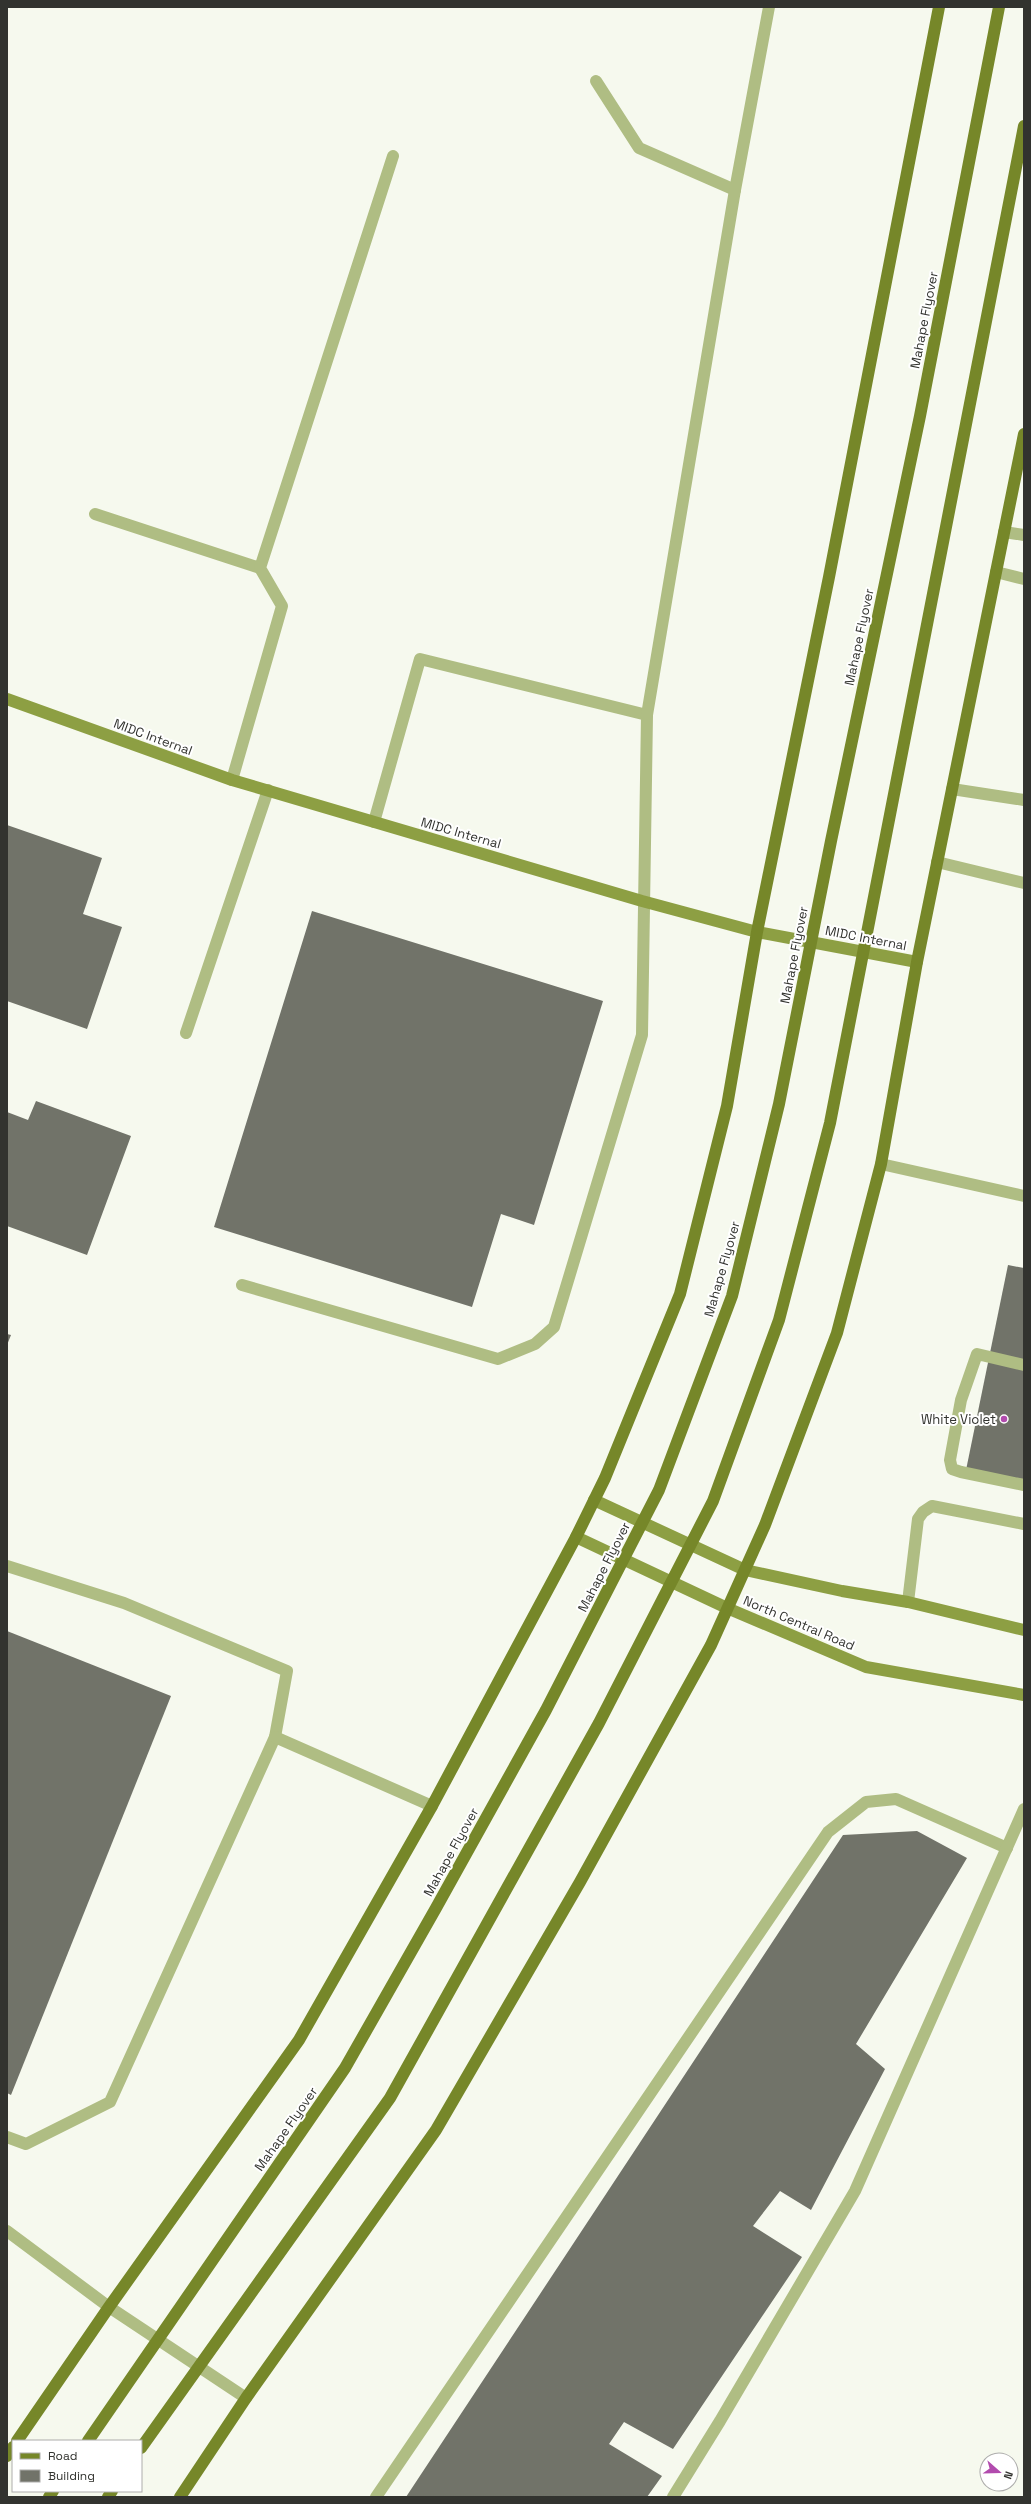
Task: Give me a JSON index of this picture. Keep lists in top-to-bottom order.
{
  "streets": {
    "main road": ["Mahape Flyover"],
    "street": ["MIDC Internal", "North Central Road"]
  },
  "places": ["White Violet"],
  "legend": ["Road", "Building"],
  "north": "right"
}
